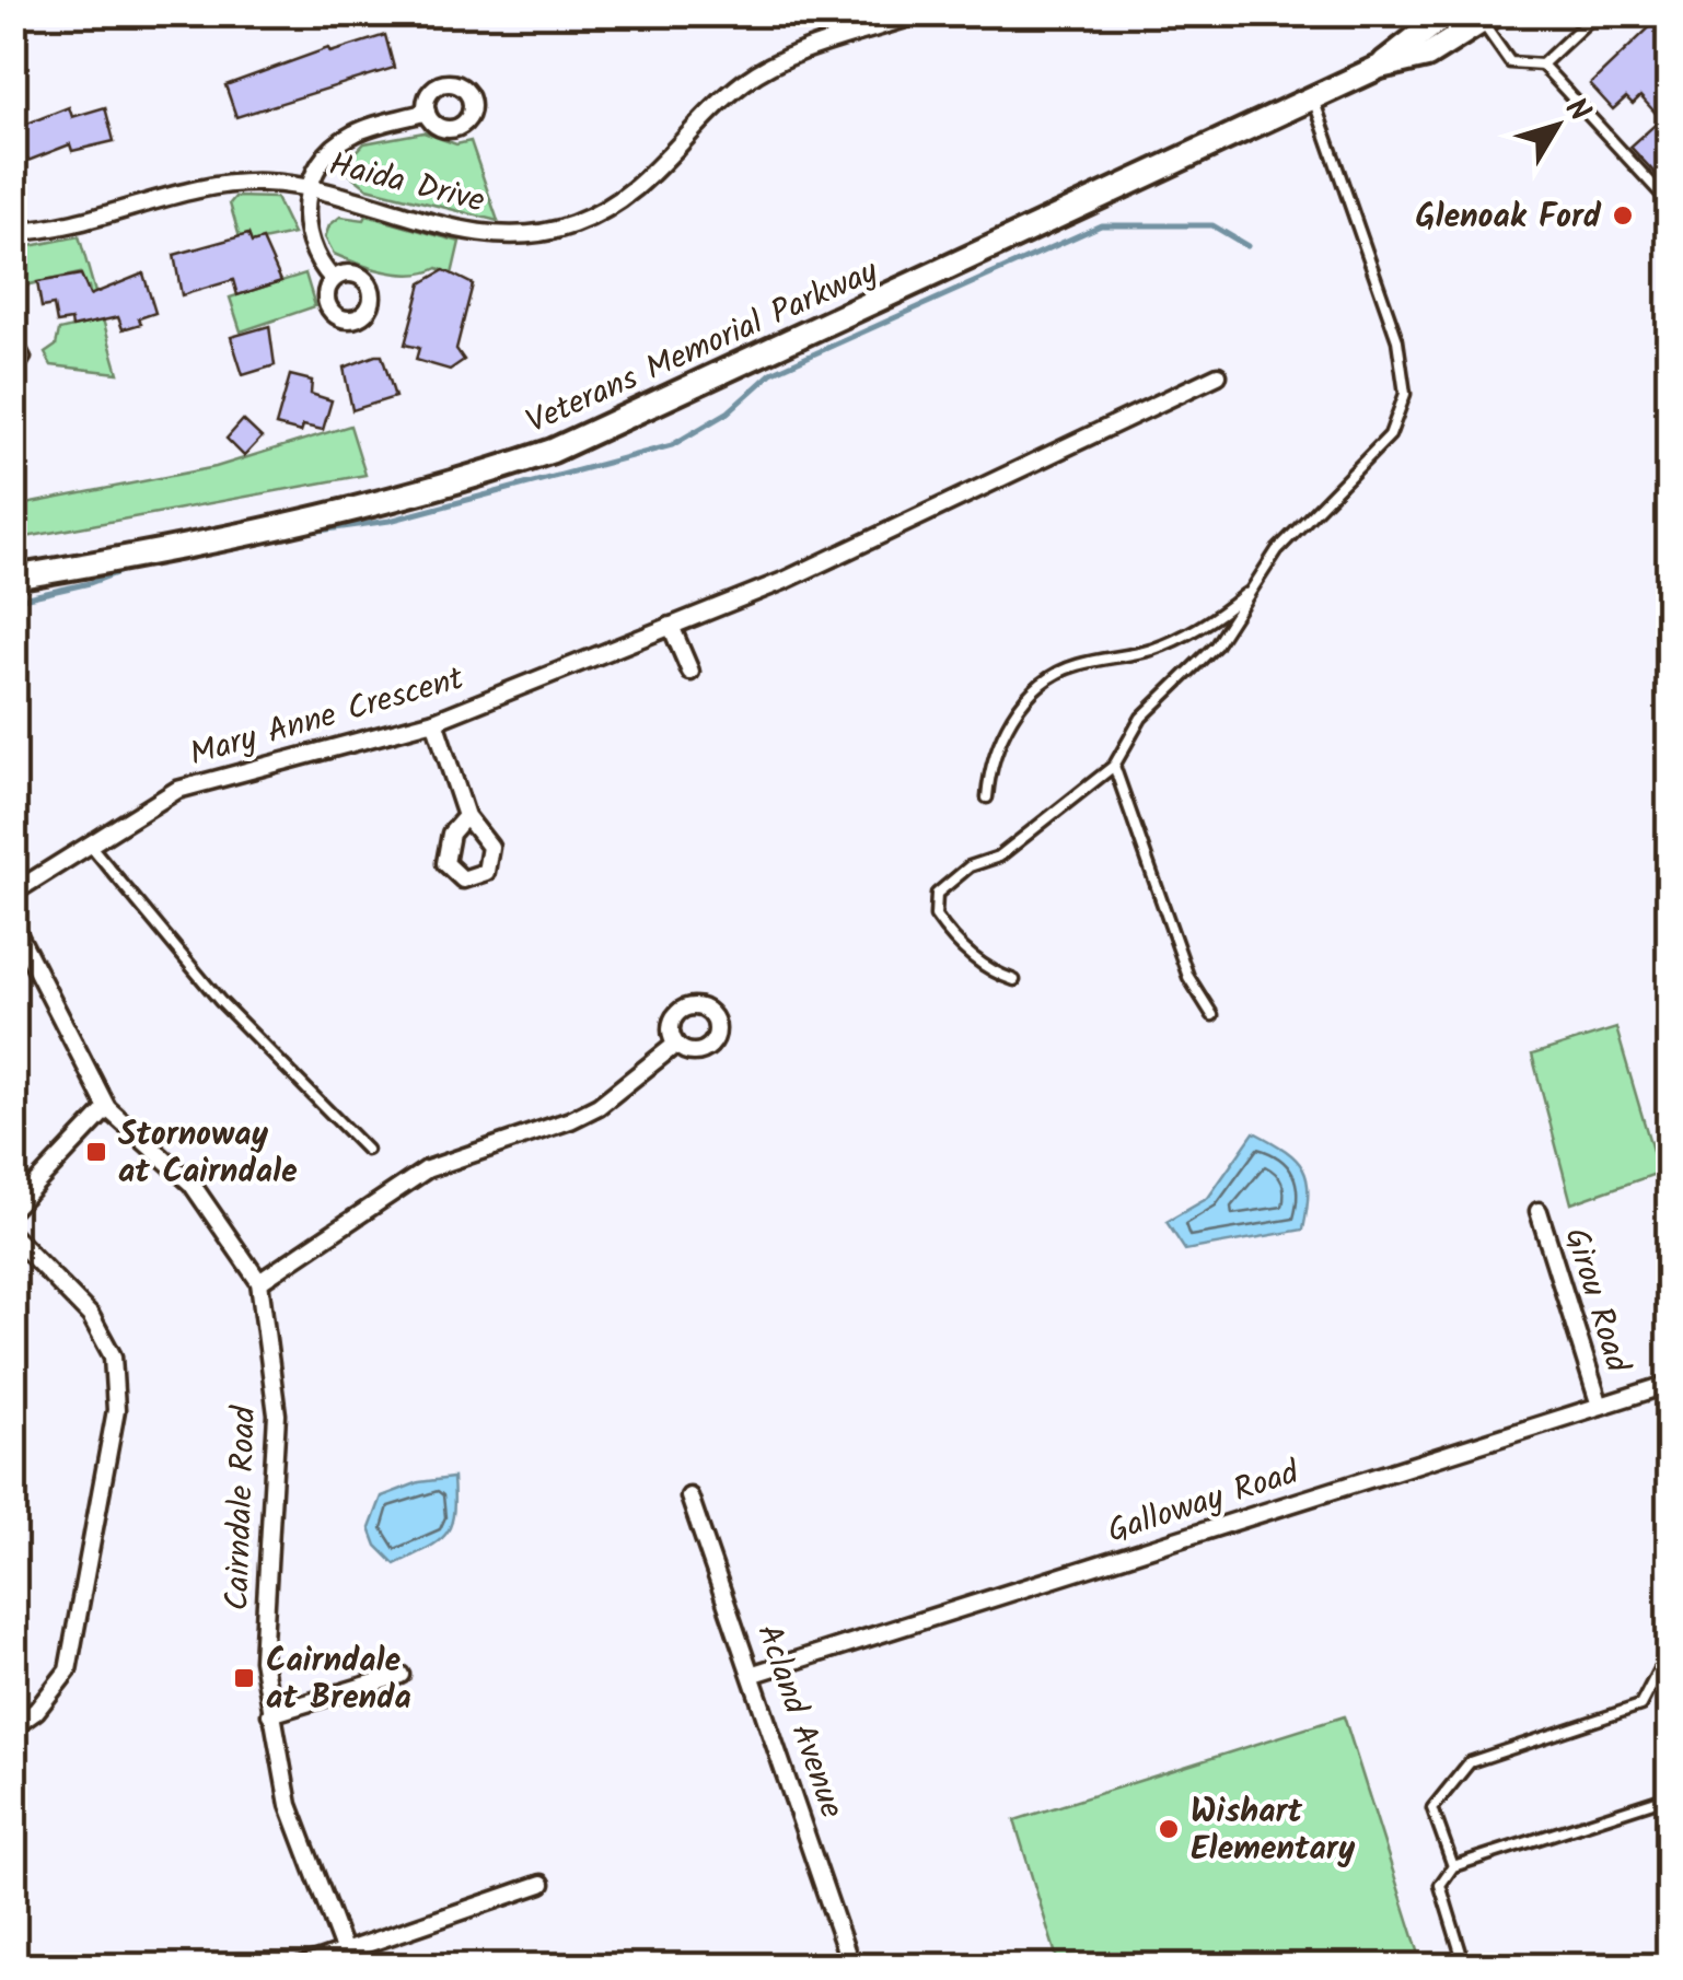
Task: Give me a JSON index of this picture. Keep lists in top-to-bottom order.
{
  "streets": {
    "main road": ["Veterans Memorial Parkway"],
    "street": [
      "Haida Drive",
      "Mary Anne Crescent",
      "Girou Road",
      "Galloway Road",
      "Cairndale Road",
      "Acland Avenue"
    ]
  },
  "crossings": [
    ["Girou Road", "Galloway Road"],
    ["Galloway Road", "Acland Avenue"]
  ],
  "places": {
    "other": ["Glenoak Ford", "Wishart Elementary"],
    "transit": ["Stornoway at Cairndale", "Cairndale at Brenda"]
  },
  "north": "top right"
}
